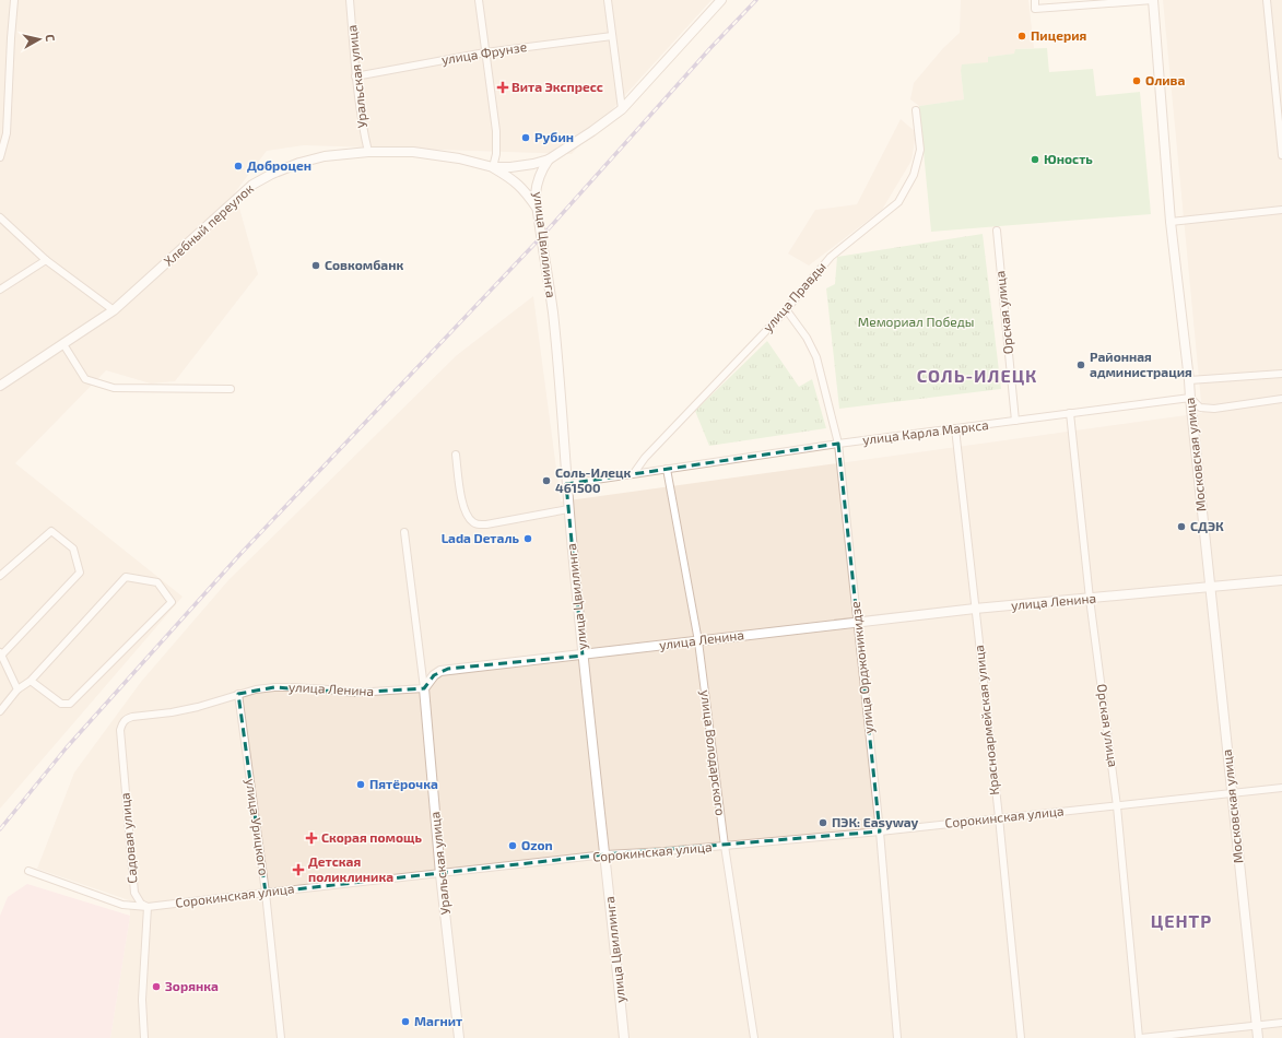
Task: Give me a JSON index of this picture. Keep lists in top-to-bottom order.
{
  "streets": {
    "street": [
      "улица Фрунзе",
      "Уральская улица",
      "Хлебный переулок",
      "улица Цвиллинга",
      "улица Правды",
      "Орская улица",
      "улица Карла Маркса",
      "Московская улица",
      "улица Ленина",
      "улица Орджоникидзе",
      "Красноармейская улица",
      "улица Володарского",
      "Сорокинская улица",
      "улица Урицкого",
      "Садовая улица"
    ]
  },
  "crossings": [
    ["улица Фрунзе", "Уральская улица"],
    ["Уральская улица", "Хлебный переулок"],
    ["Уральская улица", "улица Ленина"],
    ["Уральская улица", "Сорокинская улица"],
    ["Хлебный переулок", "улица Цвиллинга"],
    ["улица Цвиллинга", "улица Карла Маркса"],
    ["улица Цвиллинга", "улица Ленина"],
    ["улица Цвиллинга", "Сорокинская улица"],
    ["улица Правды", "улица Карла Маркса"],
    ["улица Правды", "улица Орджоникидзе"],
    ["Орская улица", "улица Карла Маркса"],
    ["Орская улица", "улица Ленина"],
    ["Орская улица", "Сорокинская улица"],
    ["улица Карла Маркса", "Московская улица"],
    ["улица Карла Маркса", "улица Орджоникидзе"],
    ["улица Карла Маркса", "Красноармейская улица"],
    ["улица Карла Маркса", "улица Володарского"],
    ["Московская улица", "улица Ленина"],
    ["Московская улица", "Сорокинская улица"],
    ["улица Ленина", "улица Орджоникидзе"],
    ["улица Ленина", "Красноармейская улица"],
    ["улица Ленина", "улица Володарского"],
    ["улица Ленина", "улица Урицкого"],
    ["улица Ленина", "Садовая улица"],
    ["улица Орджоникидзе", "Сорокинская улица"],
    ["Красноармейская улица", "Сорокинская улица"],
    ["улица Володарского", "Сорокинская улица"],
    ["Сорокинская улица", "улица Урицкого"],
    ["Сорокинская улица", "Садовая улица"]
  ],
  "districts": ["СОЛЬ-ИЛЕЦК", "ЦЕНТР"],
  "parks": ["Мемориал Победы"],
  "places": {
    "other": [
      "Пицерия",
      "Олива",
      "Рубин",
      "Юность",
      "Доброцен",
      "Совкомбанк",
      "Районная администрация",
      "Соль-Илецк 461500",
      "СДЭК",
      "Lada Dеталь",
      "Пятёрочка",
      "ПЭК: Easyway",
      "Ozon",
      "Зорянка",
      "Магнит"
    ],
    "health": ["Вита Экспресс", "Скорая помощь", "Детская поликлиника"]
  },
  "north": "right"
}
